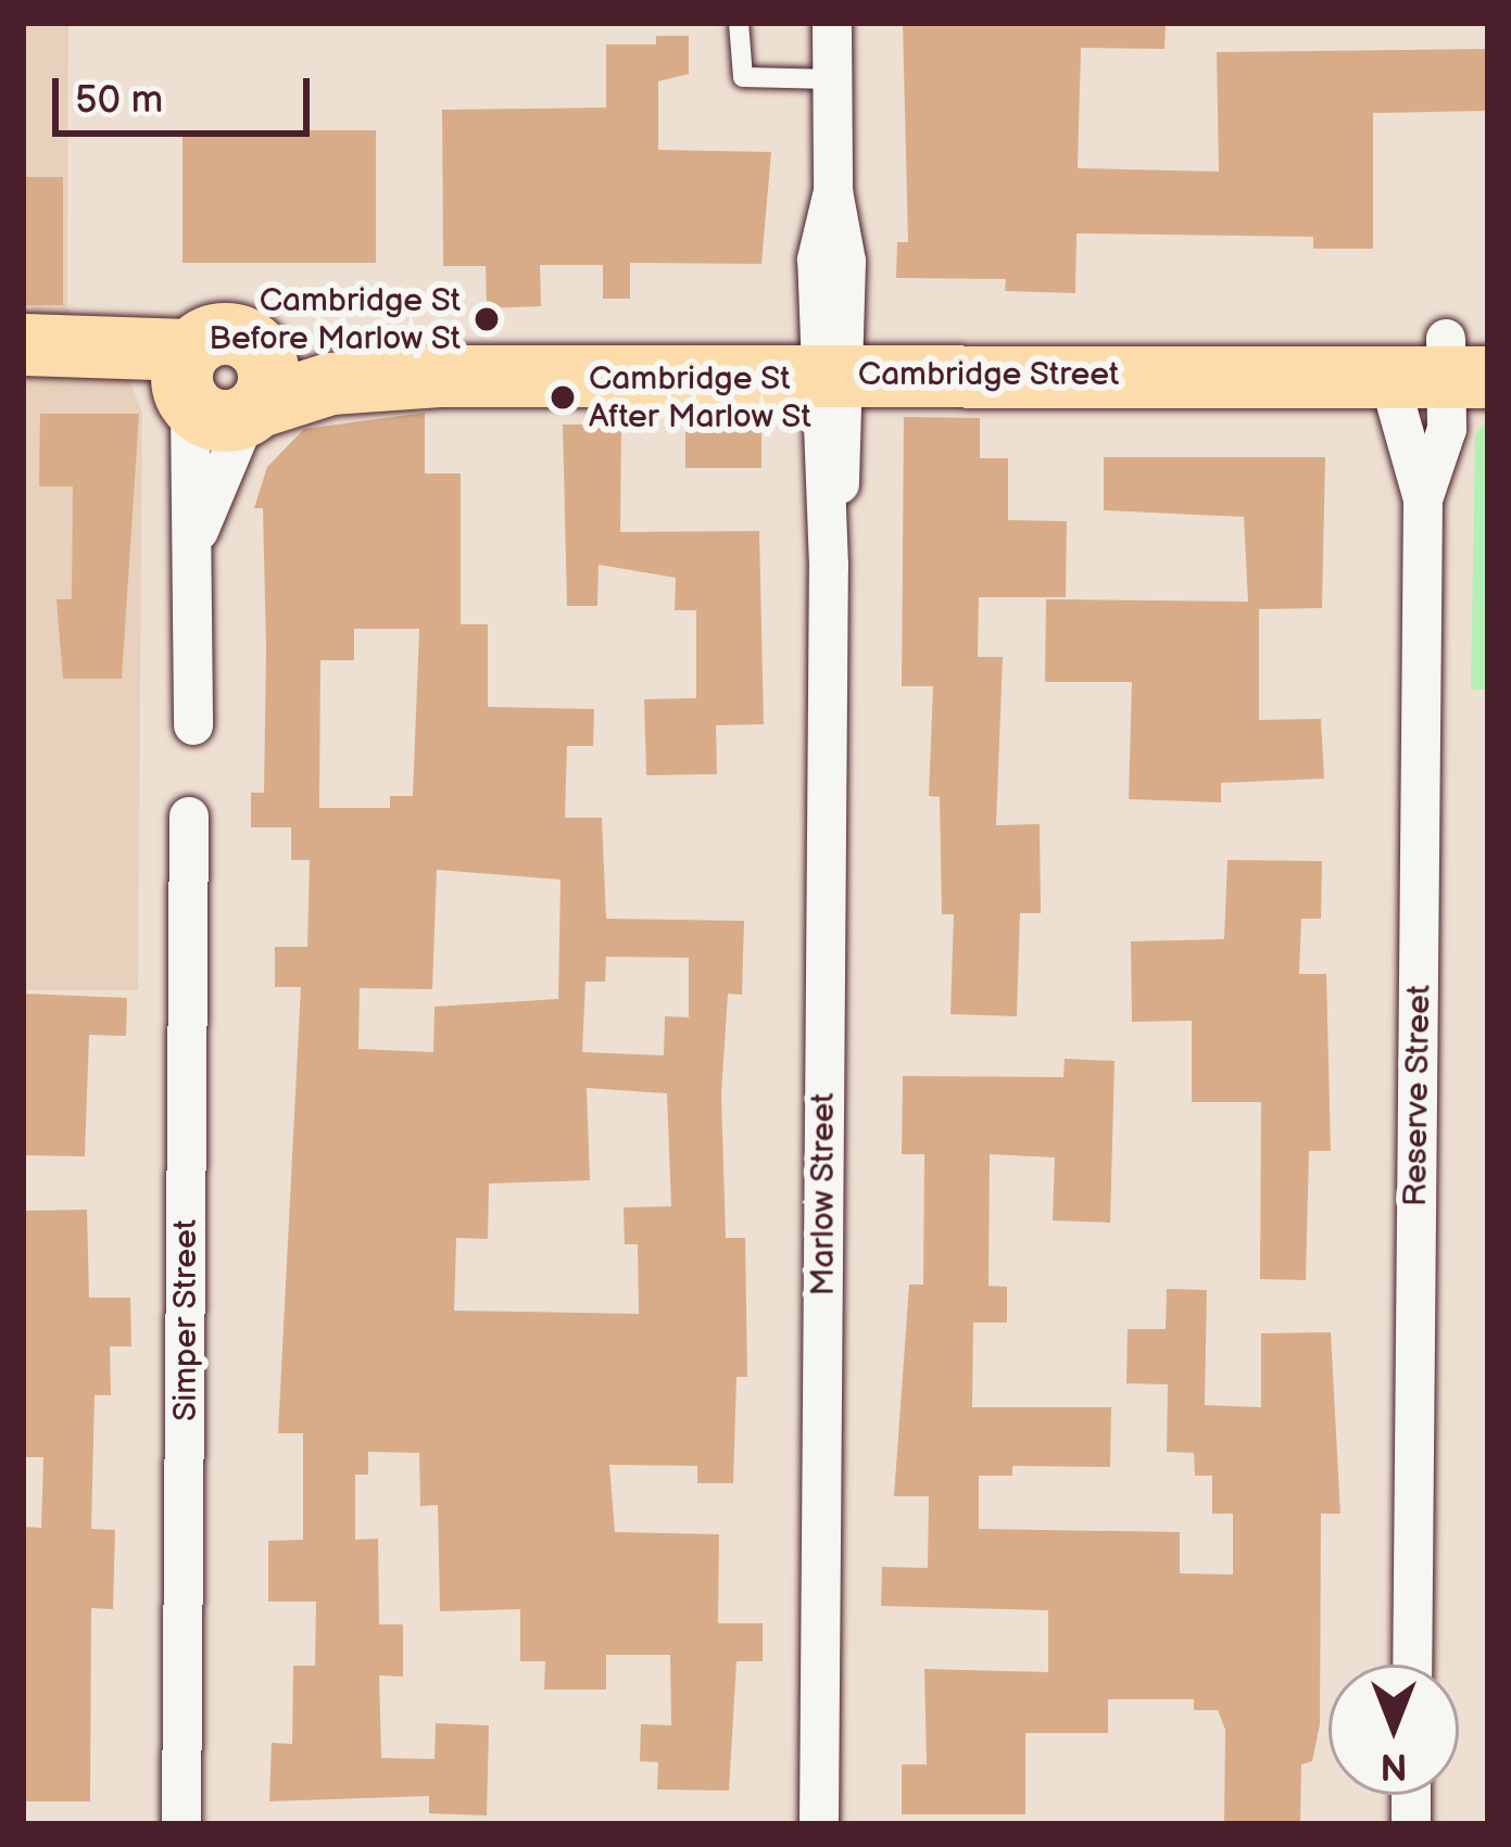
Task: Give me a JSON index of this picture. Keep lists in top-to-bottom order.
{
  "streets": {
    "main road": ["Cambridge Street"],
    "street": ["Reserve Street", "Marlow Street", "Simper Street"]
  },
  "crossings": [
    ["Cambridge Street", "Reserve Street"],
    ["Cambridge Street", "Marlow Street"]
  ],
  "places": ["Cambridge St Before Marlow St", "Cambridge St After Marlow St"],
  "scale_bar": "50 m",
  "north": "bottom"
}
